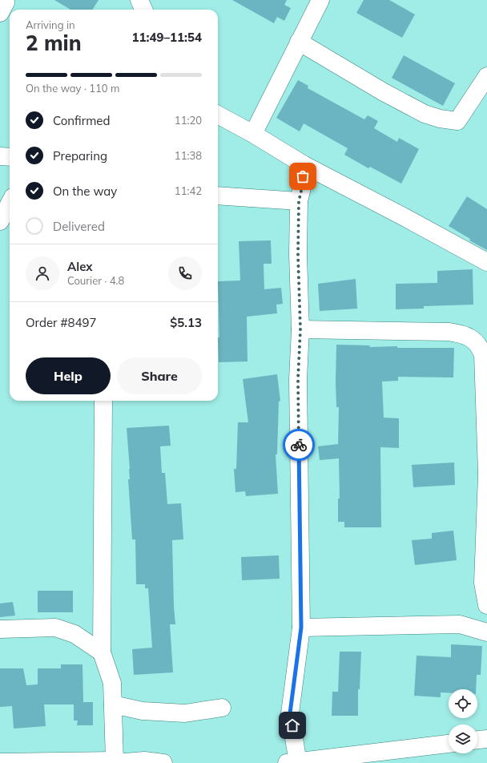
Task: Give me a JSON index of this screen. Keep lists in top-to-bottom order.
{
  "page": {
    "heading": ["2 min", "Arriving in", "11:49–11:54"],
    "panel": [
      "Alex",
      "Courier · 4.8",
      "Order #8497",
      "$5.13"
    ],
    "bar": "On the way · 110 m",
    "list": [
      ["Confirmed", "11:20"],
      ["Preparing", "11:38"],
      ["On the way", "11:42"],
      "Delivered"
    ],
    "buttons": ["Help", "Share"]
  }
}
